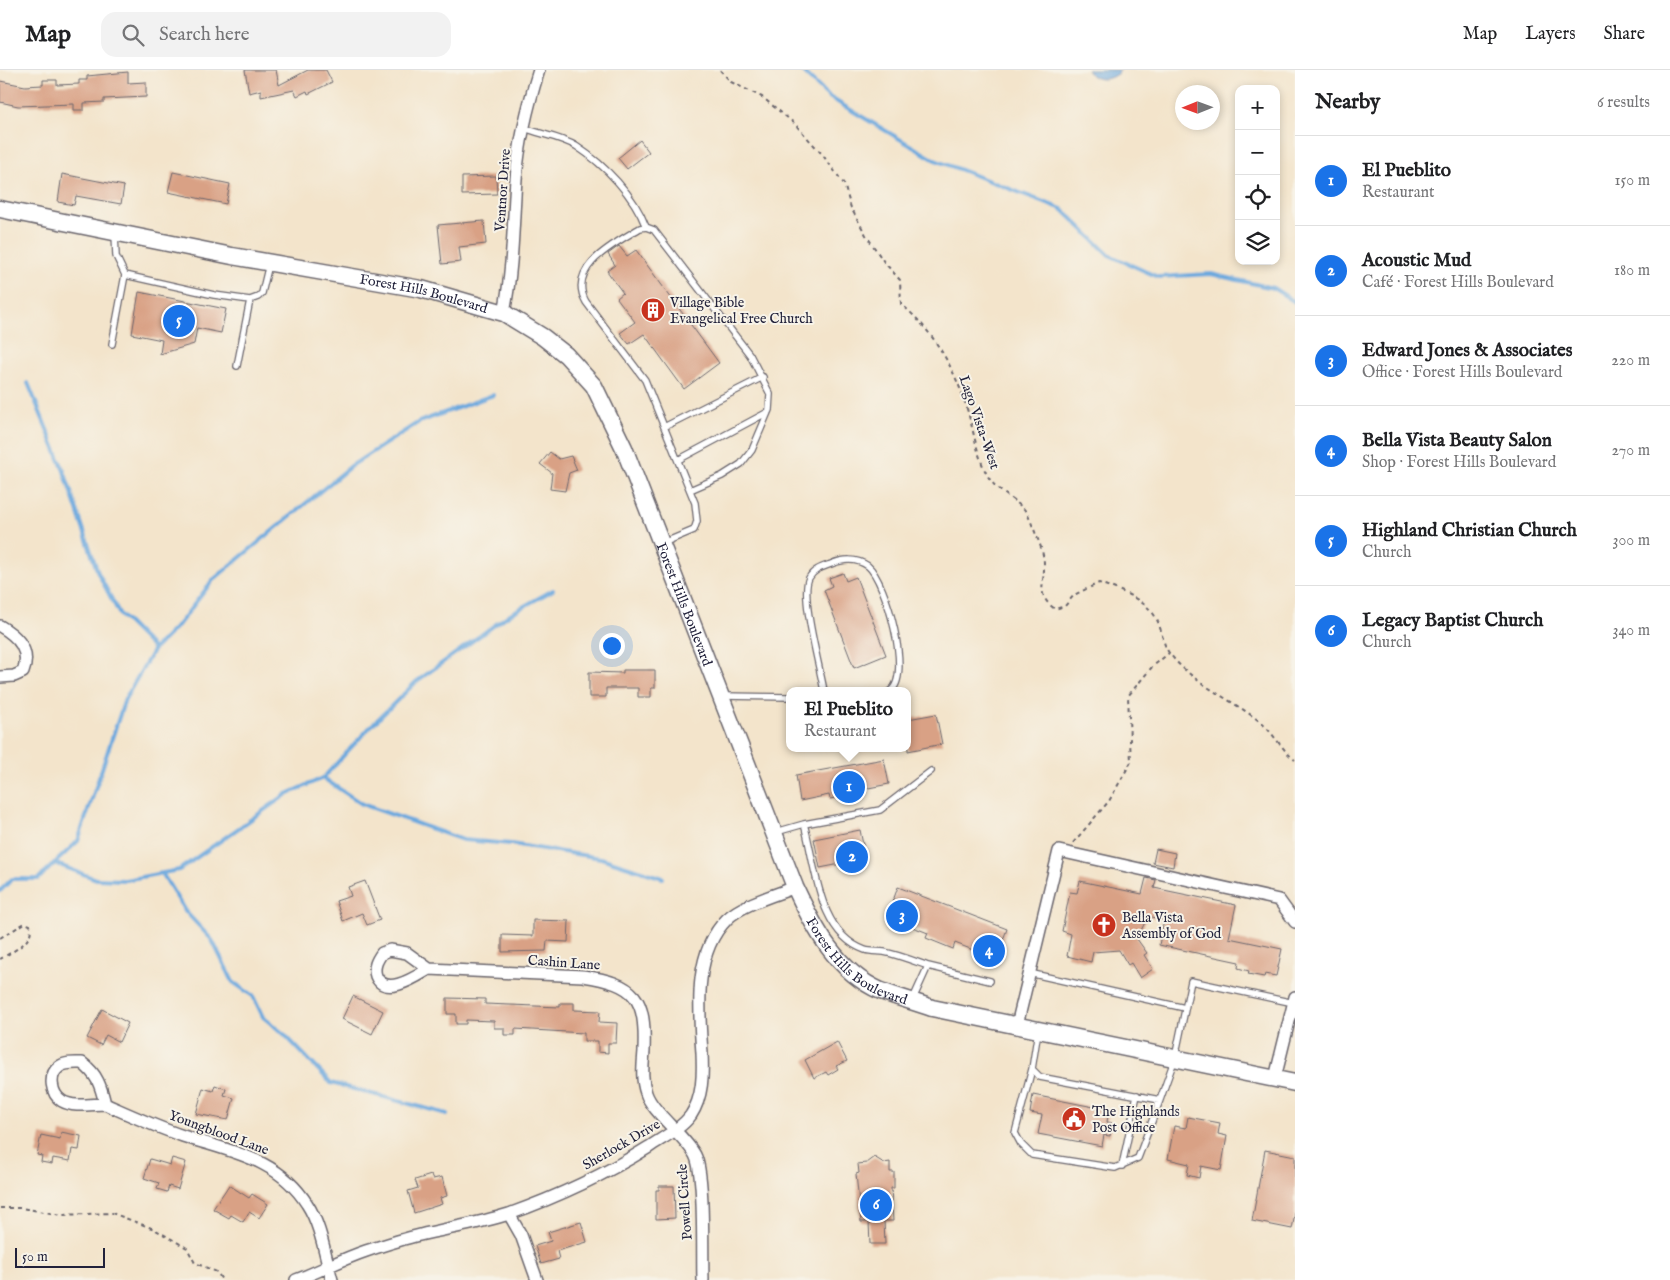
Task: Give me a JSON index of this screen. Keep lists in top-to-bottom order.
{
  "streets": {
    "main road": ["Forest Hills Boulevard"],
    "street": [
      "Ventnor Drive",
      "Cashin Lane",
      "Youngblood Lane",
      "Sherlock Drive",
      "Powell Circle"
    ],
    "path": ["Lago Vista-West"]
  },
  "crossings": [
    ["Ventnor Drive", "Forest Hills Boulevard"],
    ["Forest Hills Boulevard", "Sherlock Drive"],
    ["Cashin Lane", "Sherlock Drive"],
    ["Cashin Lane", "Powell Circle"],
    ["Youngblood Lane", "Sherlock Drive"],
    ["Sherlock Drive", "Powell Circle"]
  ],
  "places": {
    "building": ["Village Bible Evangelical Free Church"],
    "church": ["Bella Vista Assembly of God"],
    "public building": ["The Highlands Post Office"]
  },
  "scale_bar": "50 m",
  "north": "left",
  "page": {
    "header": "Map",
    "search": "Search here",
    "nav": ["Map", "Layers", "Share"],
    "heading": ["Nearby", "6 results"],
    "map_buttons": ["+", "−"],
    "list": [
      {
        "mark": "1",
        "name": "El Pueblito",
        "note": "Restaurant",
        "value": "150 m"
      },
      {
        "mark": "2",
        "name": "Acoustic Mud",
        "note": "Café · Forest Hills Boulevard",
        "value": "180 m"
      },
      {
        "mark": "3",
        "name": "Edward Jones & Associates",
        "note": "Office · Forest Hills Boulevard",
        "value": "220 m"
      },
      {
        "mark": "4",
        "name": "Bella Vista Beauty Salon",
        "note": "Shop · Forest Hills Boulevard",
        "value": "270 m"
      },
      {
        "mark": "5",
        "name": "Highland Christian Church",
        "note": "Church",
        "value": "300 m"
      },
      {
        "mark": "6",
        "name": "Legacy Baptist Church",
        "note": "Church",
        "value": "340 m"
      }
    ],
    "pins": [
      "5",
      "1",
      "2",
      "3",
      "4",
      "6"
    ],
    "popup": ["El Pueblito", "Restaurant"],
    "scale": "50 m"
  }
}
